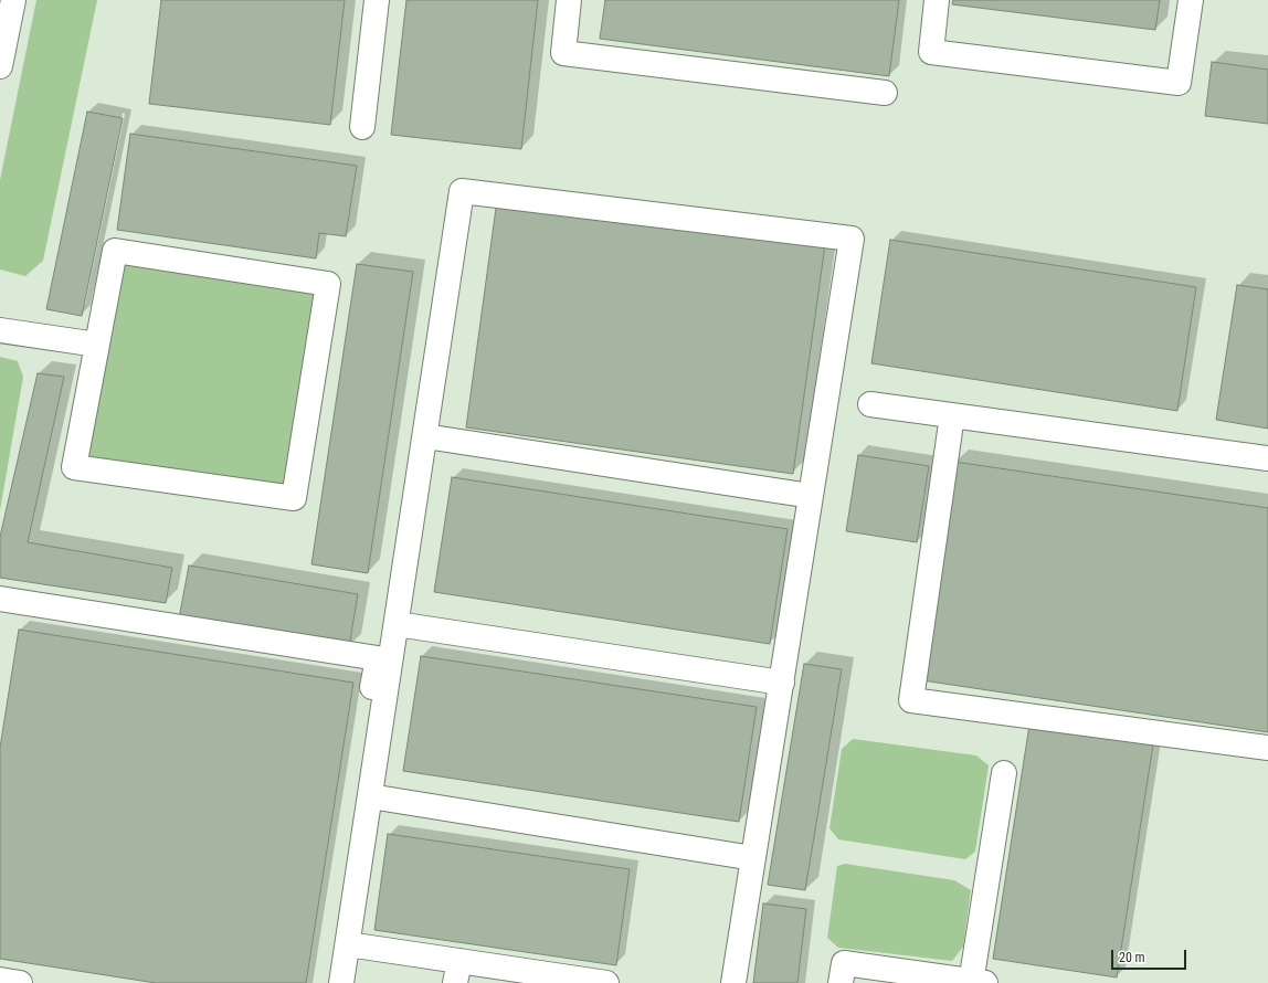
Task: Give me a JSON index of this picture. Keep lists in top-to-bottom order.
{
  "scale_bar": "20 m"
}
